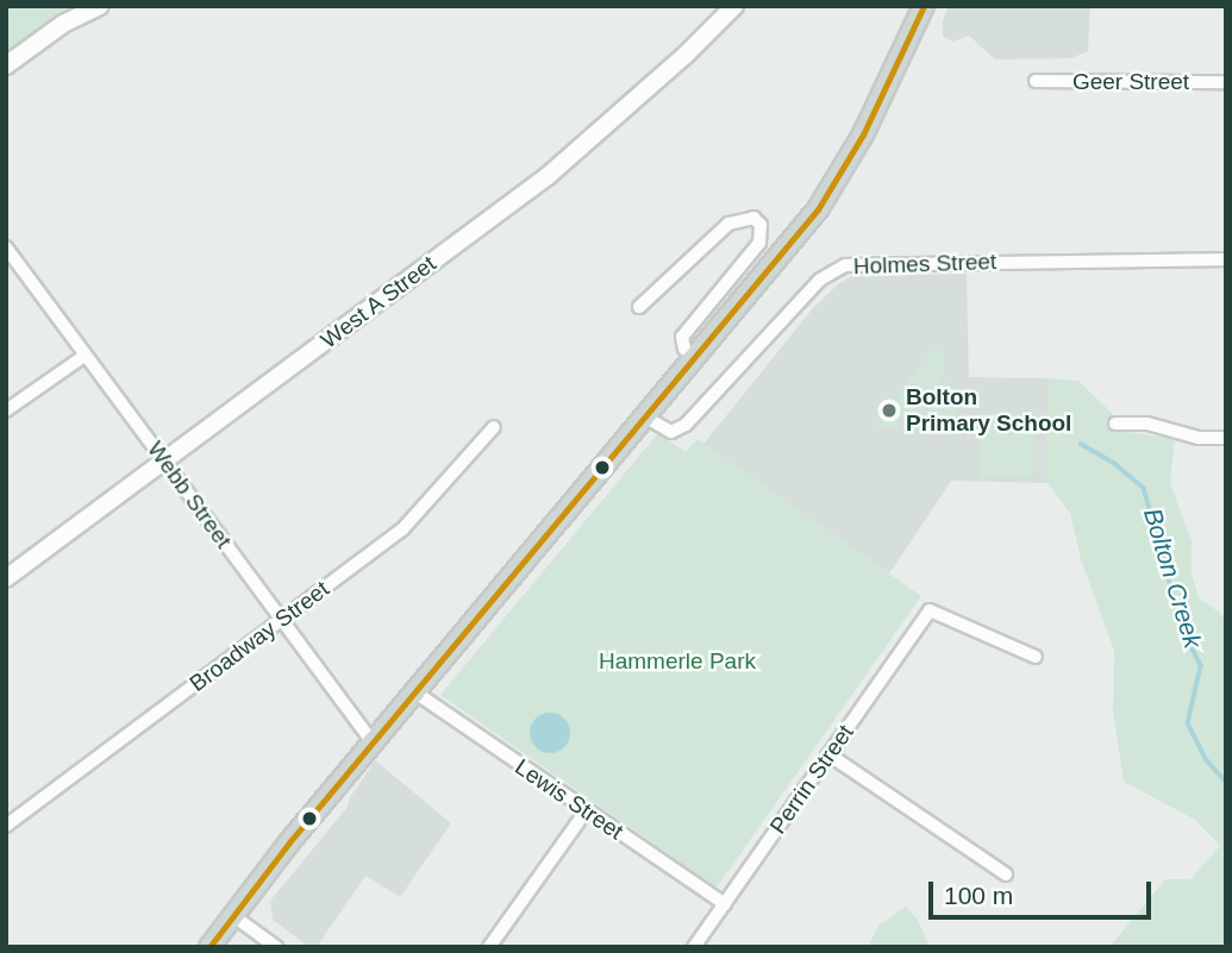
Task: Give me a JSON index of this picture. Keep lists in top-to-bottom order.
{
  "streets": {
    "street": [
      "Geer Street",
      "Holmes Street",
      "West A Street",
      "Webb Street",
      "Broadway Street",
      "Perrin Street",
      "Lewis Street"
    ]
  },
  "crossings": [
    ["West A Street", "Webb Street"],
    ["Webb Street", "Broadway Street"],
    ["Perrin Street", "Lewis Street"]
  ],
  "water": ["Bolton Creek"],
  "parks": ["Hammerle Park"],
  "places": ["Bolton Primary School"],
  "scale_bar": "100 m"
}
